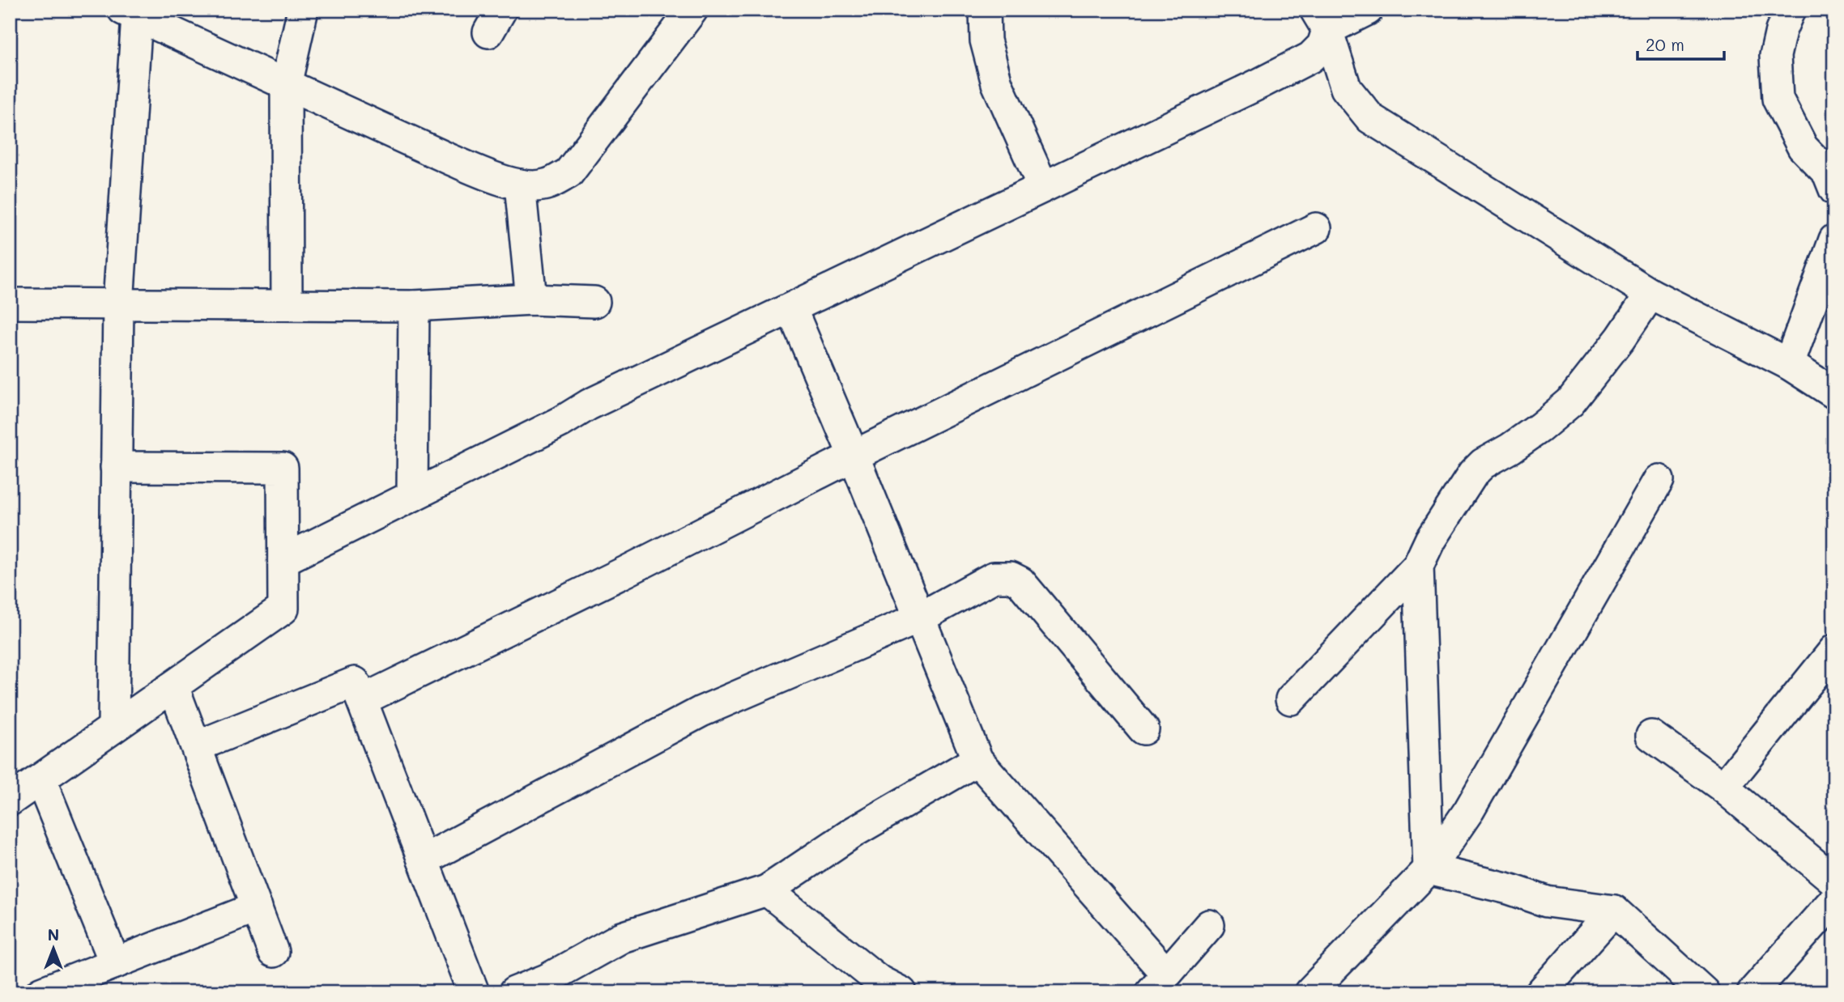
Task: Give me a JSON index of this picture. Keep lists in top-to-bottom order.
{
  "scale_bar": "20 m",
  "north": "top"
}
